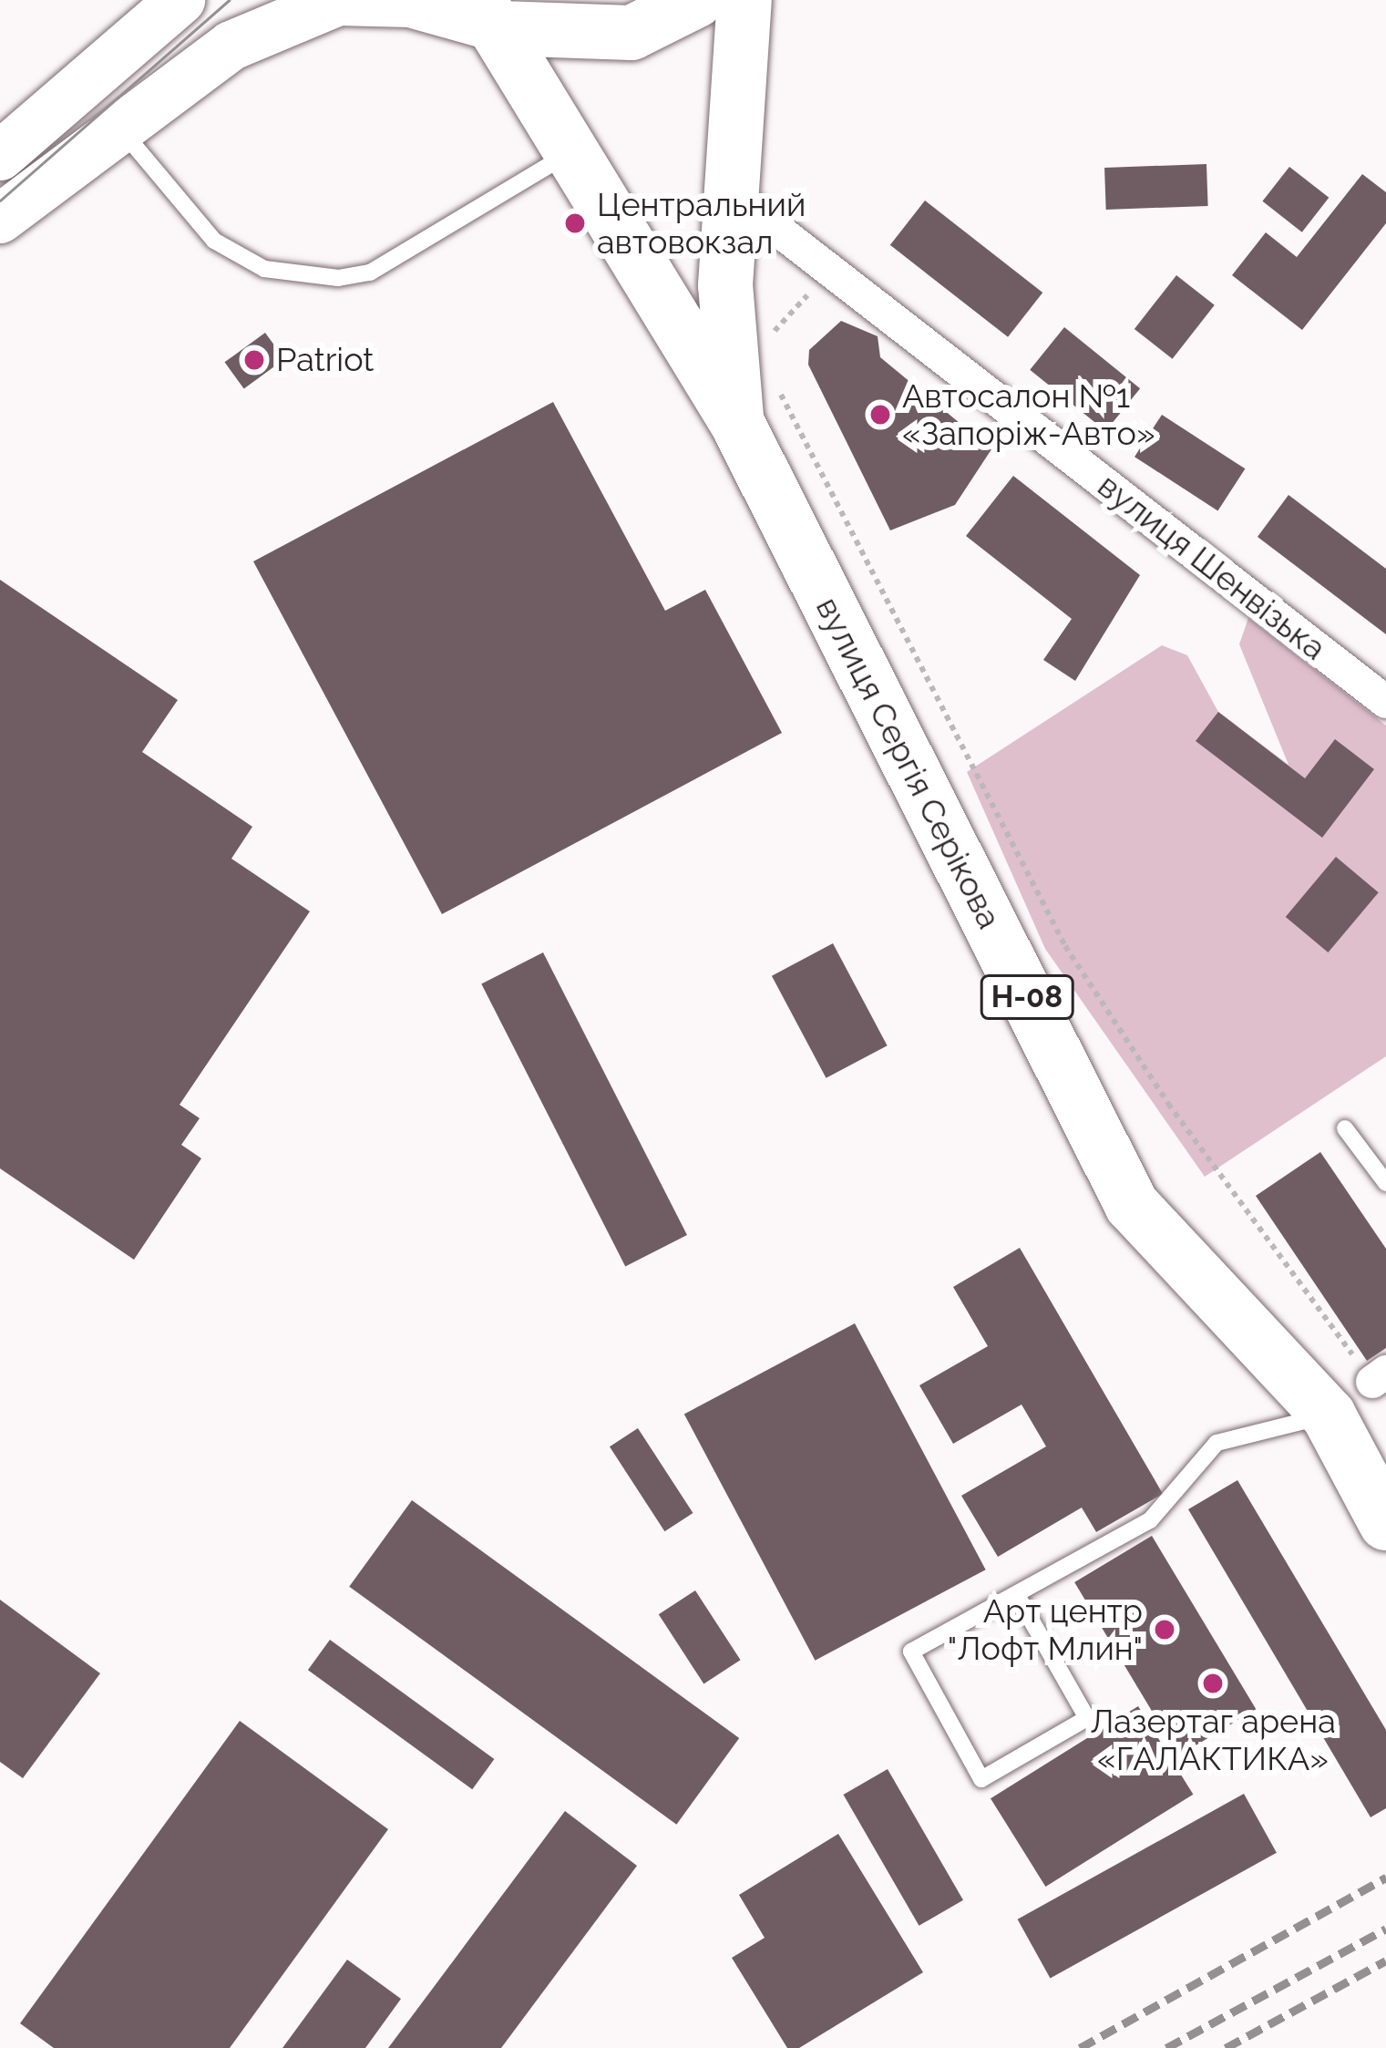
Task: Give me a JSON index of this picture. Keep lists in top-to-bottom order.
{
  "streets": {
    "main road": ["вулиця Сергія Серікова", "Н-08"],
    "street": ["вулиця Шенвізька"]
  },
  "crossings": [
    ["вулиця Шенвізька", "вулиця Сергія Серікова"]
  ],
  "places": [
    "Центральний автовокзал",
    "Patriot",
    "Автосалон №1 «Запоріж-Авто»",
    "Арт центр \"Лофт Млин\"",
    "Лазертаг арена «ГАЛАКТИКА»"
  ]
}
